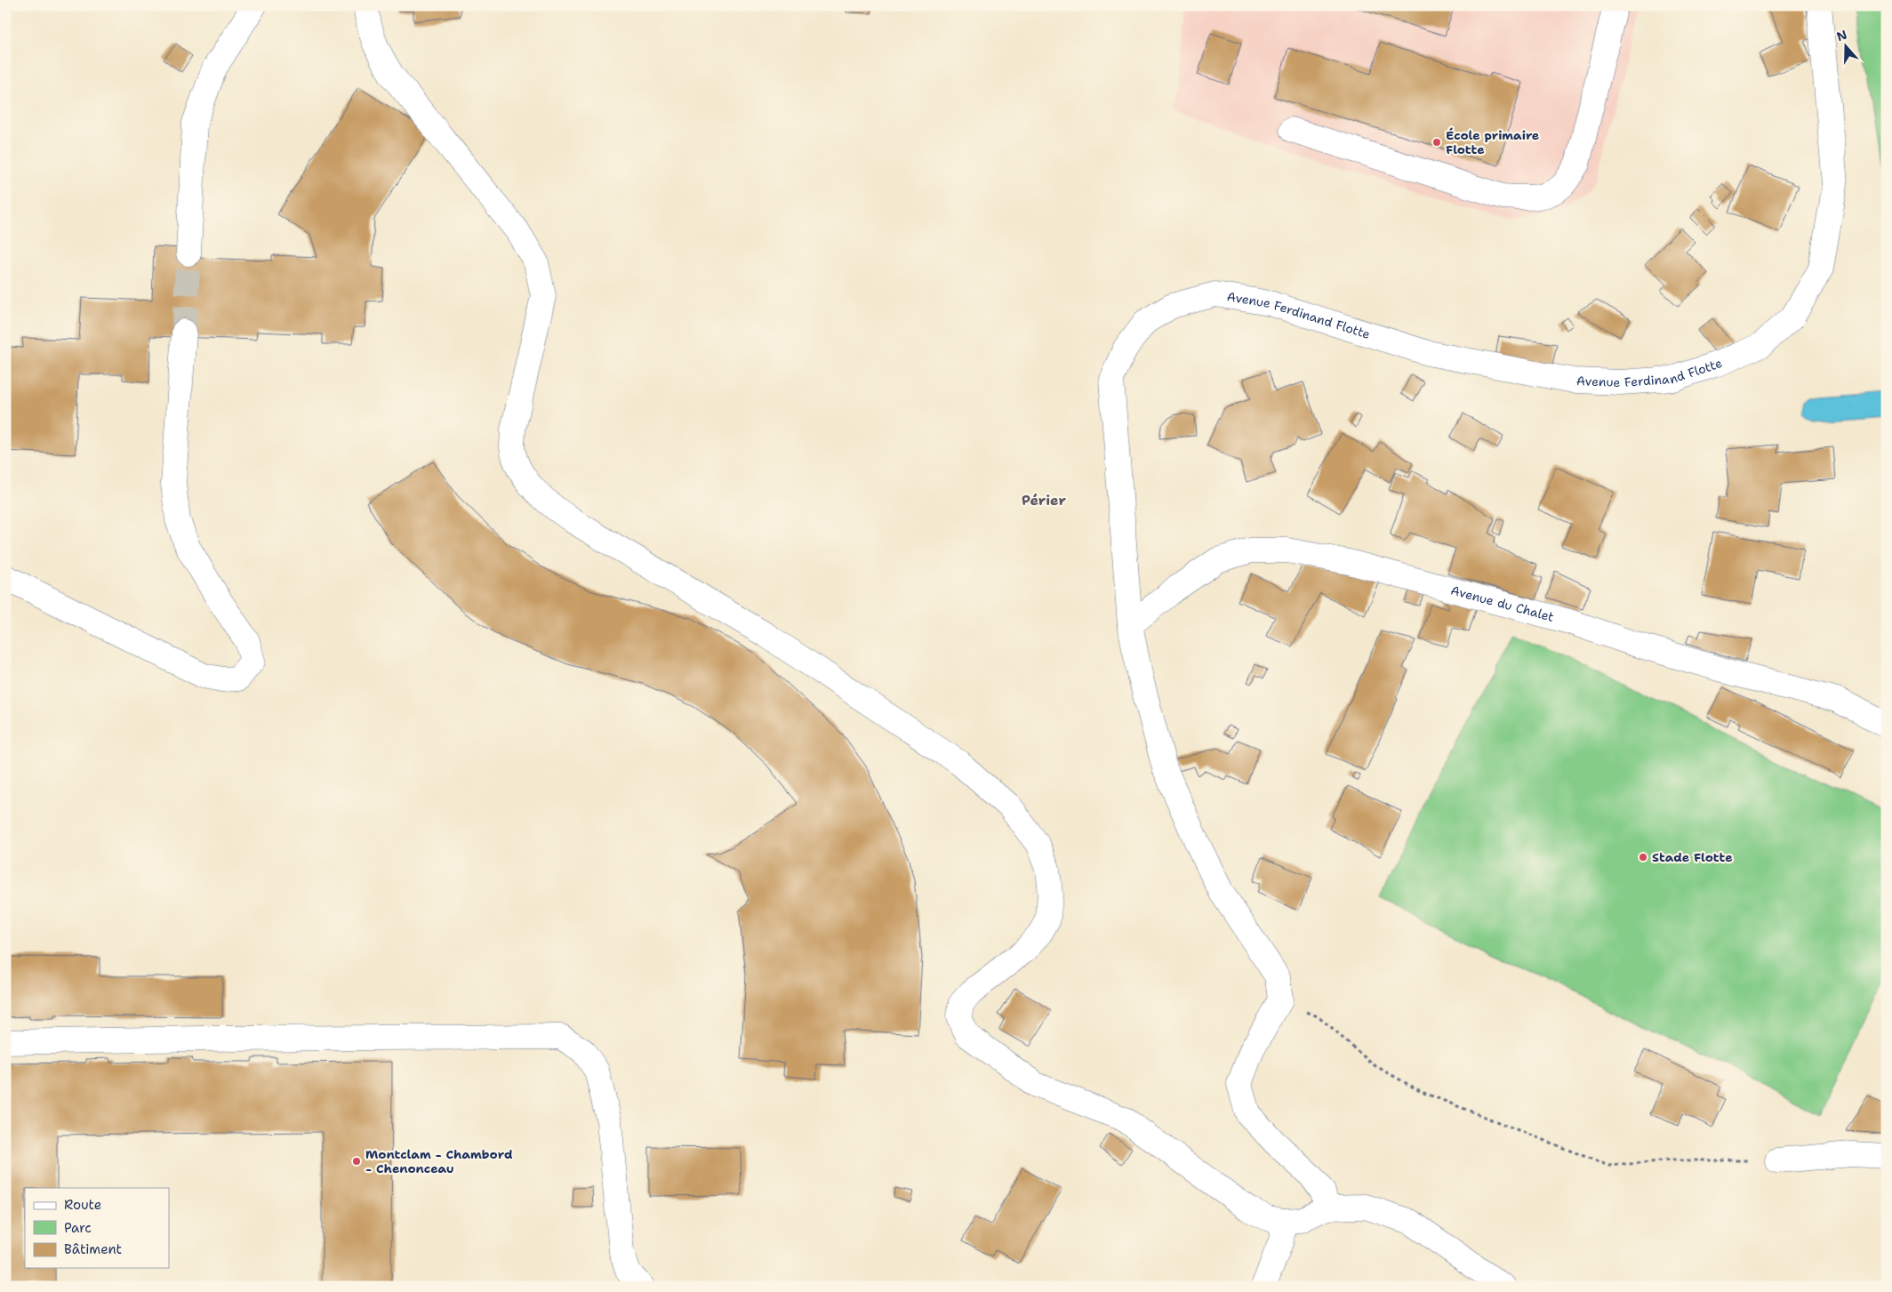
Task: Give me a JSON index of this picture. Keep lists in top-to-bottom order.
{
  "streets": {
    "street": ["Avenue Ferdinand Flotte", "Avenue du Chalet"]
  },
  "crossings": [
    ["Avenue Ferdinand Flotte", "Avenue du Chalet"]
  ],
  "districts": ["Périer"],
  "places": ["École primaire Flotte", "Stade Flotte", "Montclam - Chambord - Chenonceau"],
  "legend": ["Route", "Parc", "Bâtiment"],
  "north": "top"
}
